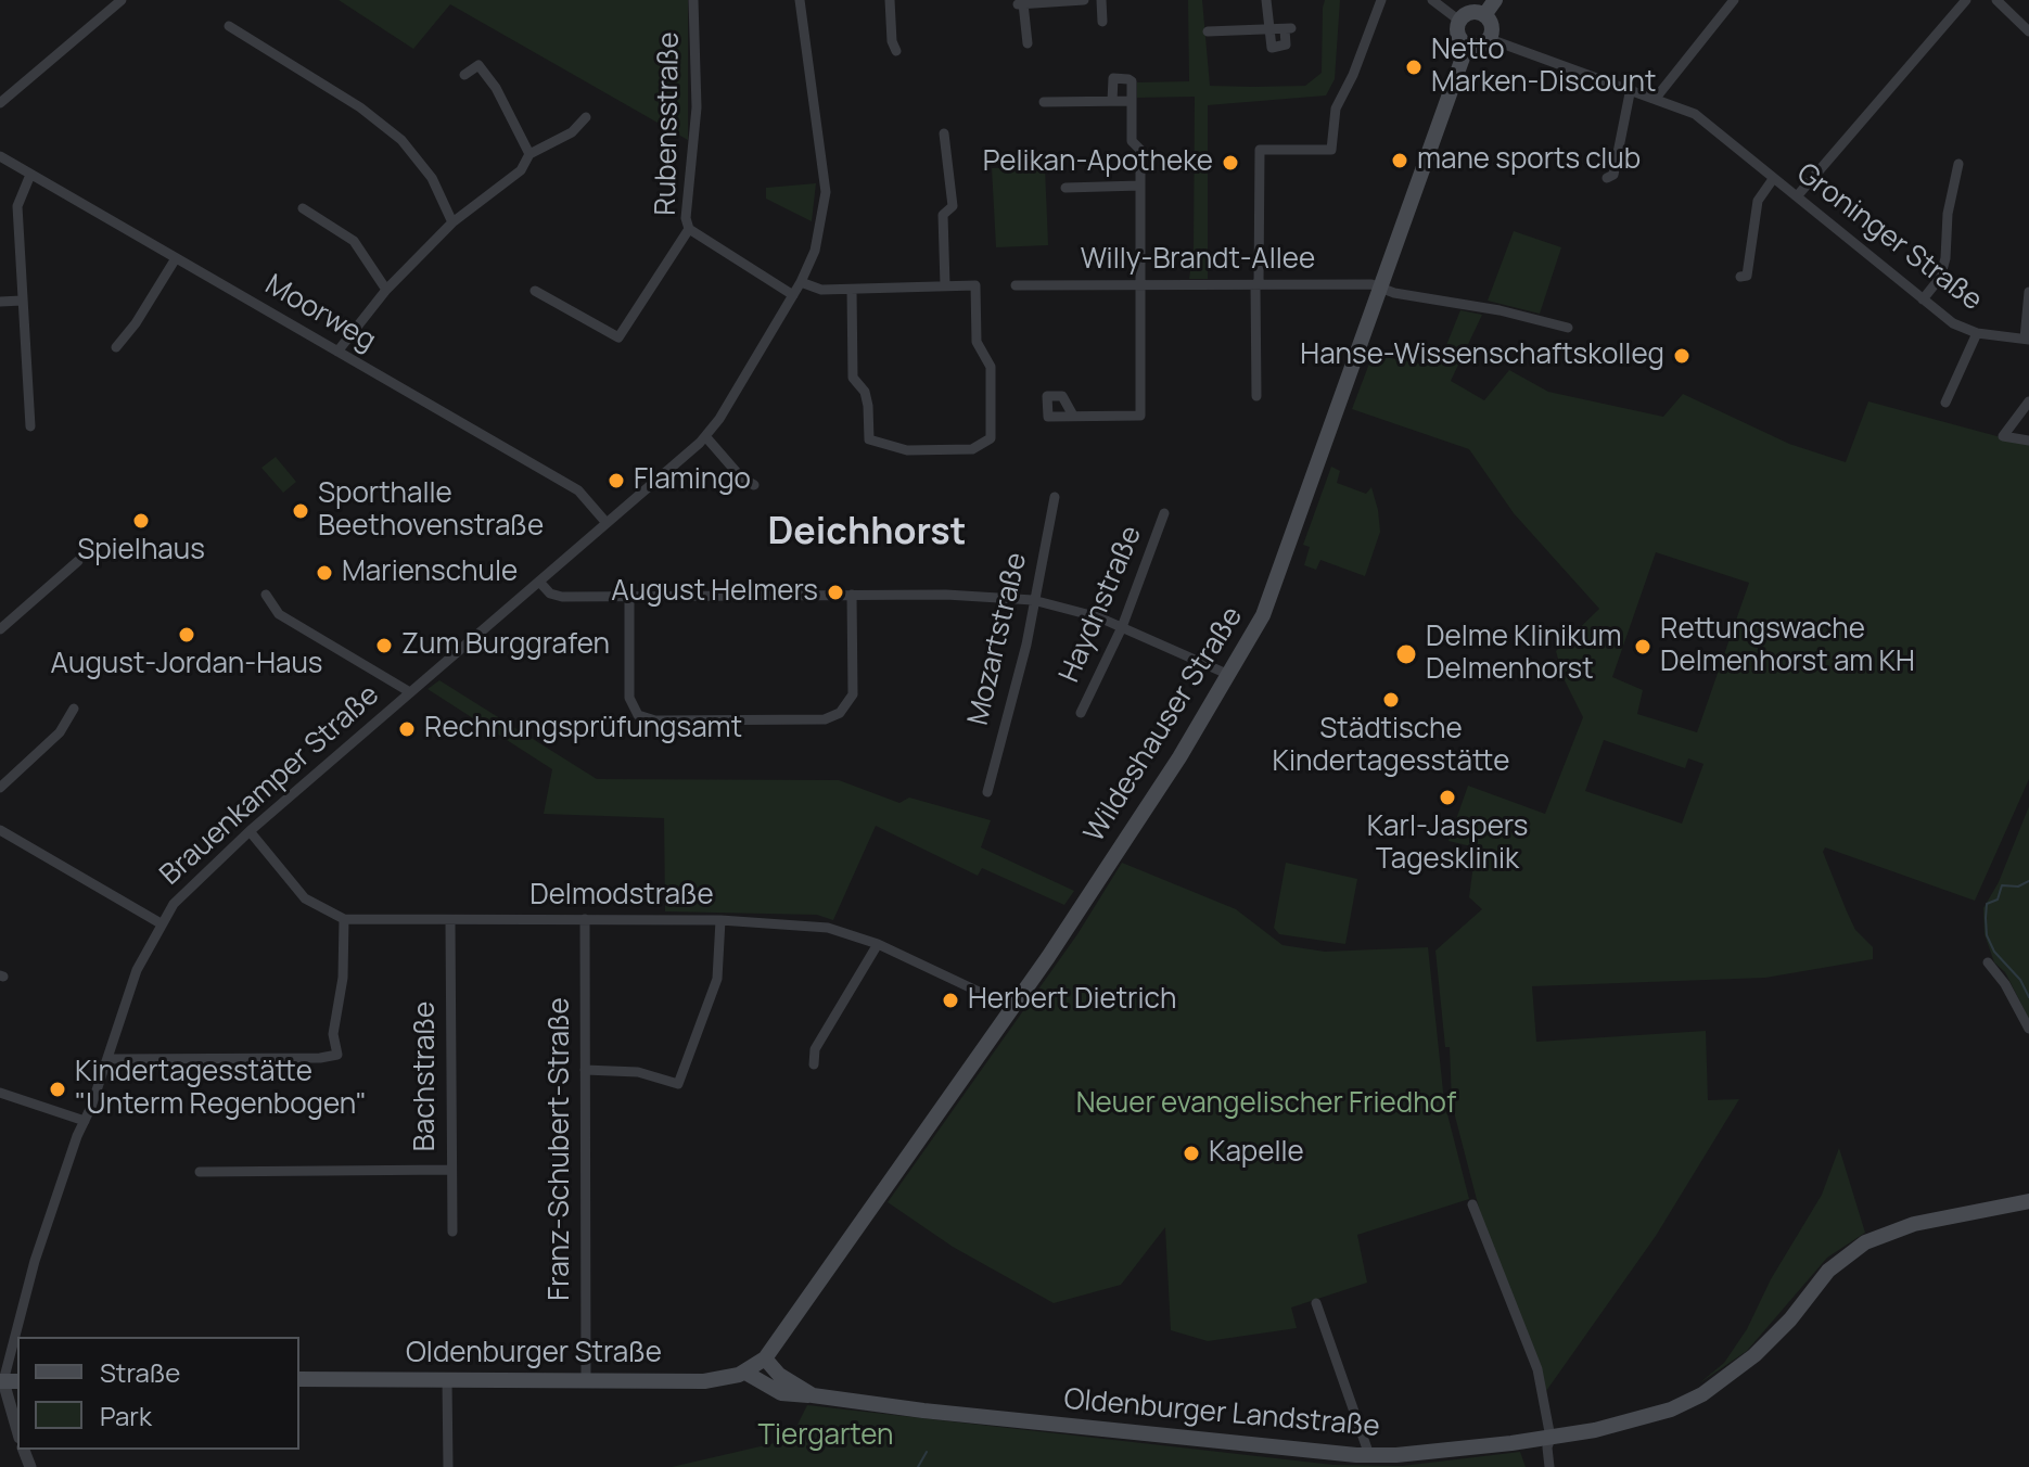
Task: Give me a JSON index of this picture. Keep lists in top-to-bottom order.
{
  "streets": {
    "main road": ["Wildeshauser Straße", "Oldenburger Straße", "Oldenburger Landstraße"],
    "street": [
      "Rubensstraße",
      "Groninger Straße",
      "Willy-Brandt-Allee",
      "Moorweg",
      "Haydnstraße",
      "Mozartstraße",
      "Brauenkamper Straße",
      "Delmodstraße",
      "Bachstraße",
      "Franz-Schubert-Straße"
    ]
  },
  "crossings": [
    ["Rubensstraße", "Brauenkamper Straße"],
    ["Groninger Straße", "Wildeshauser Straße"],
    ["Willy-Brandt-Allee", "Wildeshauser Straße"],
    ["Moorweg", "Brauenkamper Straße"],
    ["Wildeshauser Straße", "Delmodstraße"],
    ["Wildeshauser Straße", "Oldenburger Straße"],
    ["Wildeshauser Straße", "Oldenburger Landstraße"],
    ["Brauenkamper Straße", "Delmodstraße"],
    ["Delmodstraße", "Bachstraße"],
    ["Delmodstraße", "Franz-Schubert-Straße"],
    ["Franz-Schubert-Straße", "Oldenburger Straße"],
    ["Oldenburger Straße", "Oldenburger Landstraße"]
  ],
  "districts": ["Deichhorst"],
  "parks": ["Neuer evangelischer Friedhof", "Tiergarten"],
  "places": [
    "Netto Marken-Discount",
    "mane sports club",
    "Pelikan-Apotheke",
    "Hanse-Wissenschaftskolleg",
    "Flamingo",
    "Sporthalle Beethovenstraße",
    "Spielhaus",
    "Marienschule",
    "August Helmers",
    "August-Jordan-Haus",
    "Zum Burggrafen",
    "Rettungswache Delmenhorst am KH",
    "Delme Klinikum Delmenhorst",
    "Städtische Kindertagesstätte",
    "Rechnungsprüfungsamt",
    "Karl-Jaspers Tagesklinik",
    "Herbert Dietrich",
    "Kindertagesstätte \"Unterm Regenbogen\"",
    "Kapelle"
  ],
  "legend": ["Straße", "Park"]
}
